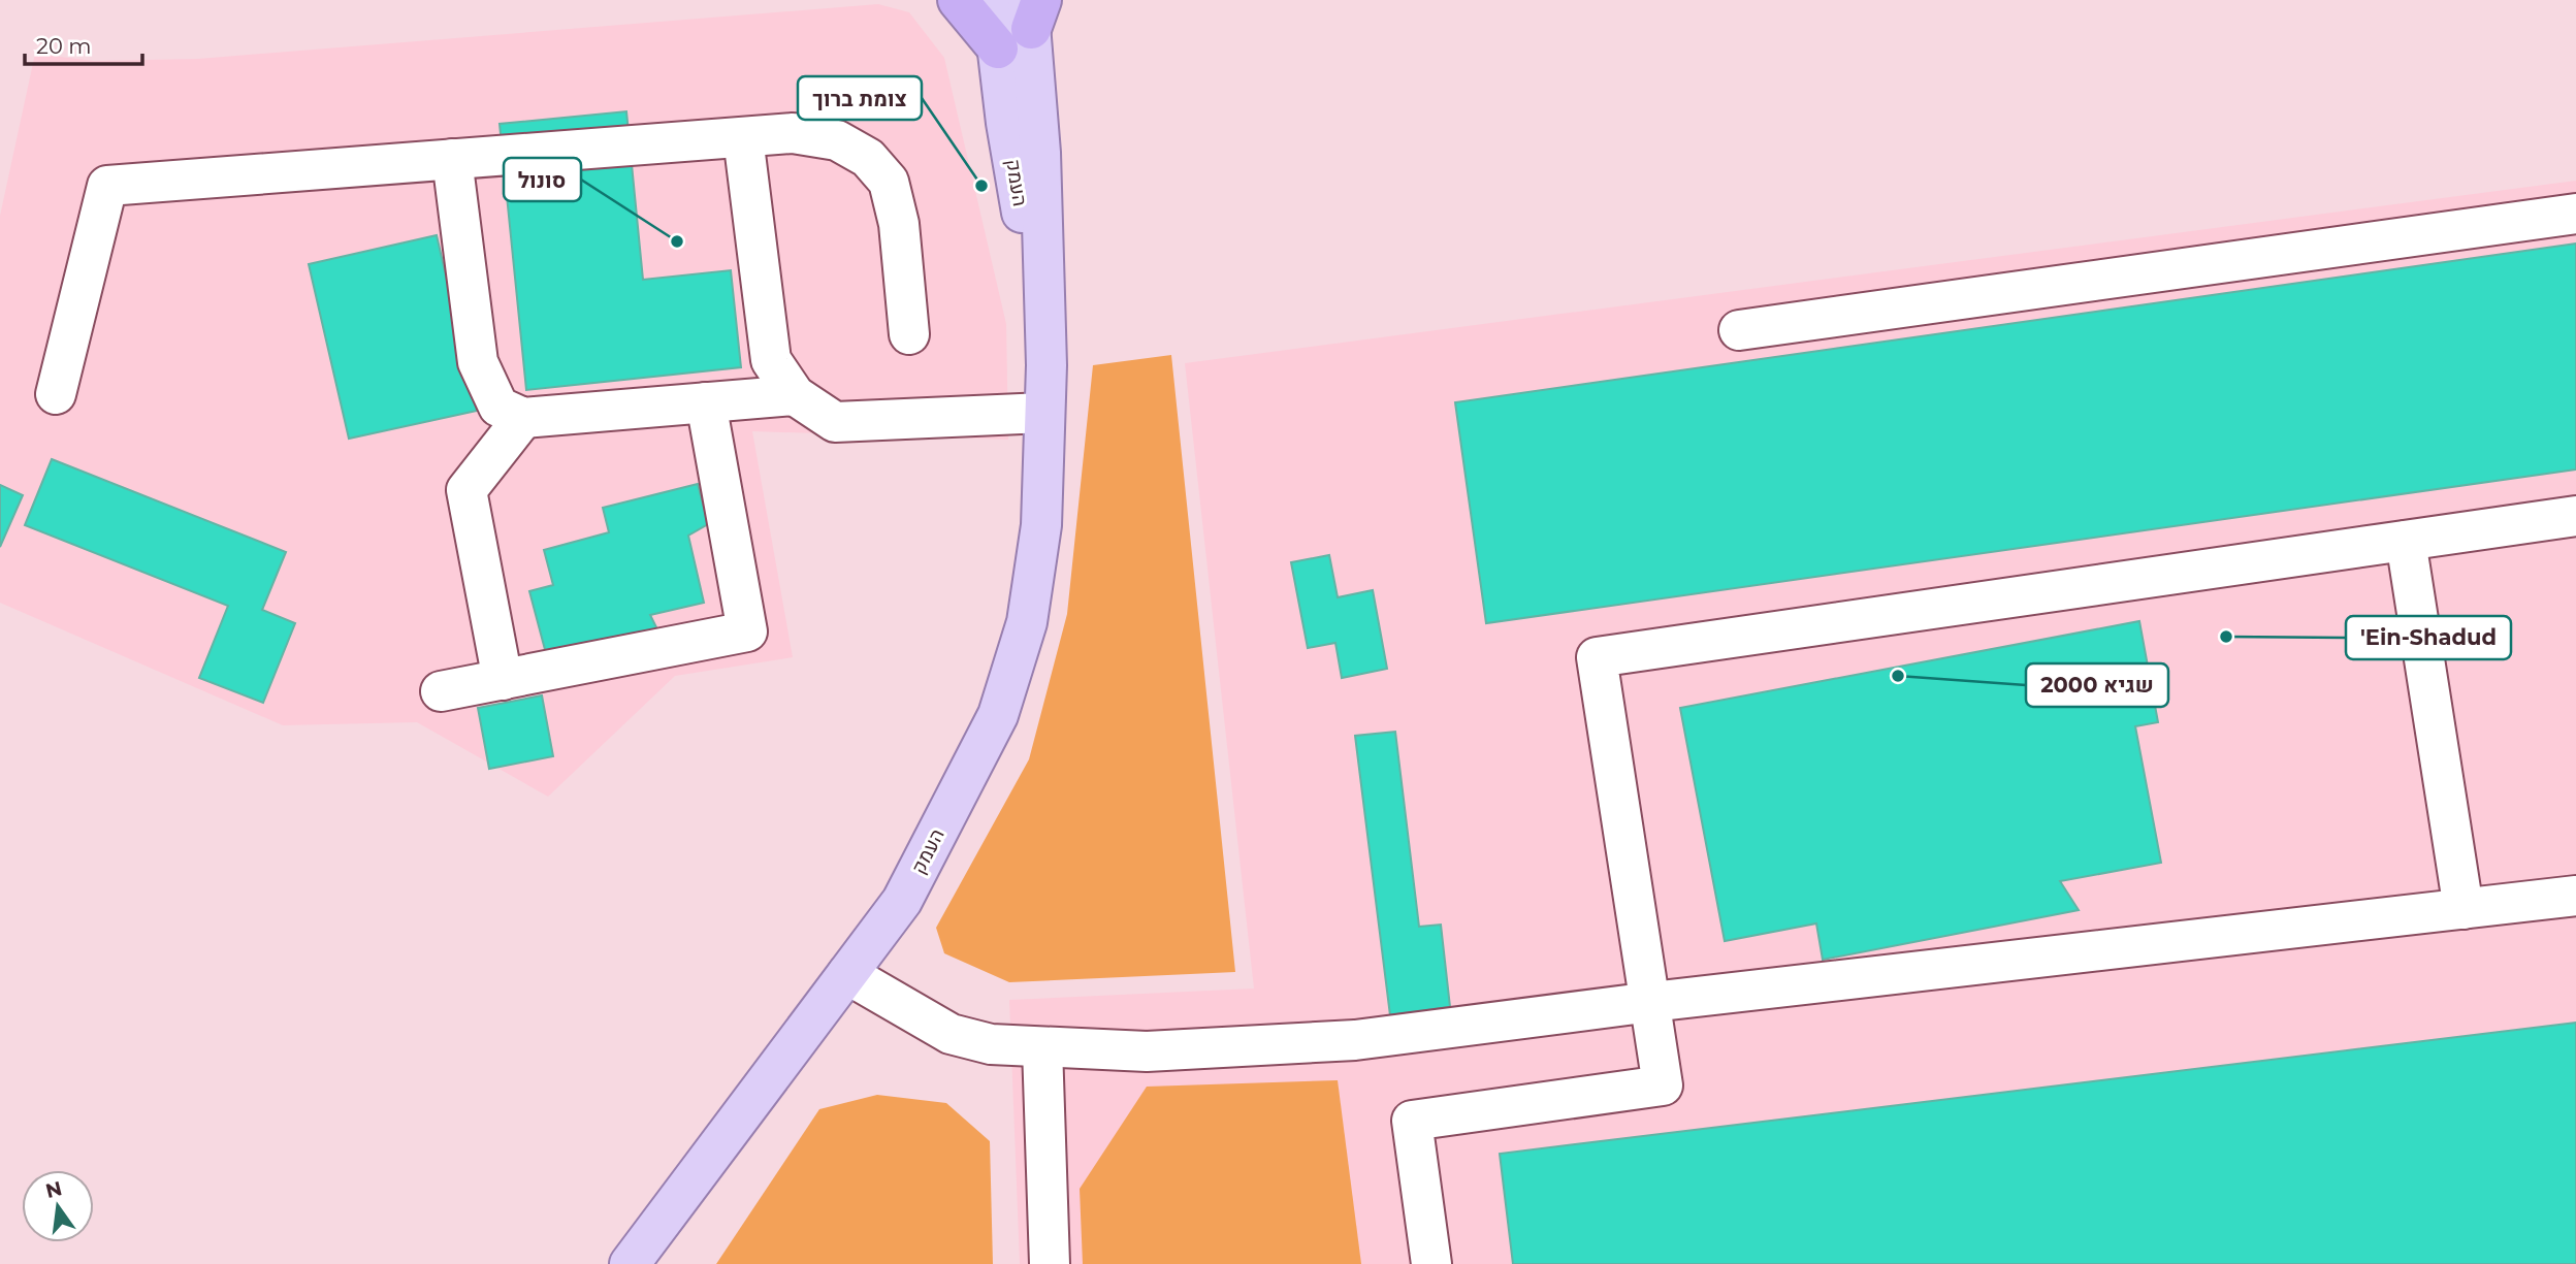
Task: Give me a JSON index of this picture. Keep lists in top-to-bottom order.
{
  "streets": {
    "main road": ["העמק"]
  },
  "places": [
    "צומת ברוך",
    "סונול",
    "'Ein-Shadud",
    "שגיא 2000"
  ],
  "scale_bar": "20 m",
  "north": "top"
}
